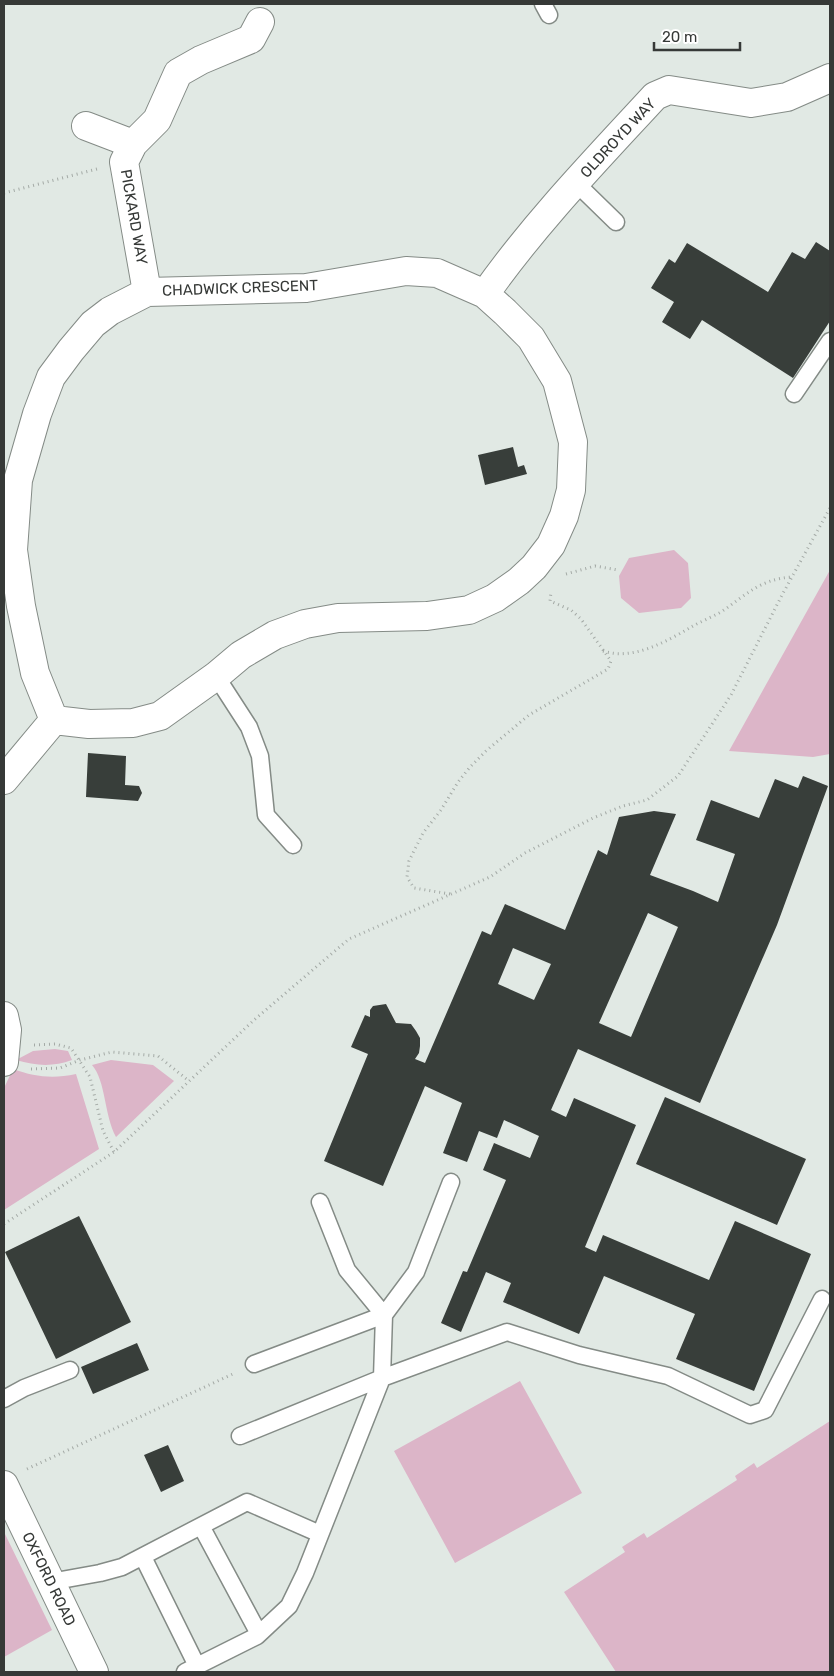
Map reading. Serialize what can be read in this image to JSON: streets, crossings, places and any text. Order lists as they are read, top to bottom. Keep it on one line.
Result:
{"streets":{"street":["OLDROYD WAY","PICKARD WAY","CHADWICK CRESCENT","OXFORD ROAD"]},"crossings":[["OLDROYD WAY","CHADWICK CRESCENT"],["PICKARD WAY","CHADWICK CRESCENT"]],"scale_bar":"20 m"}
